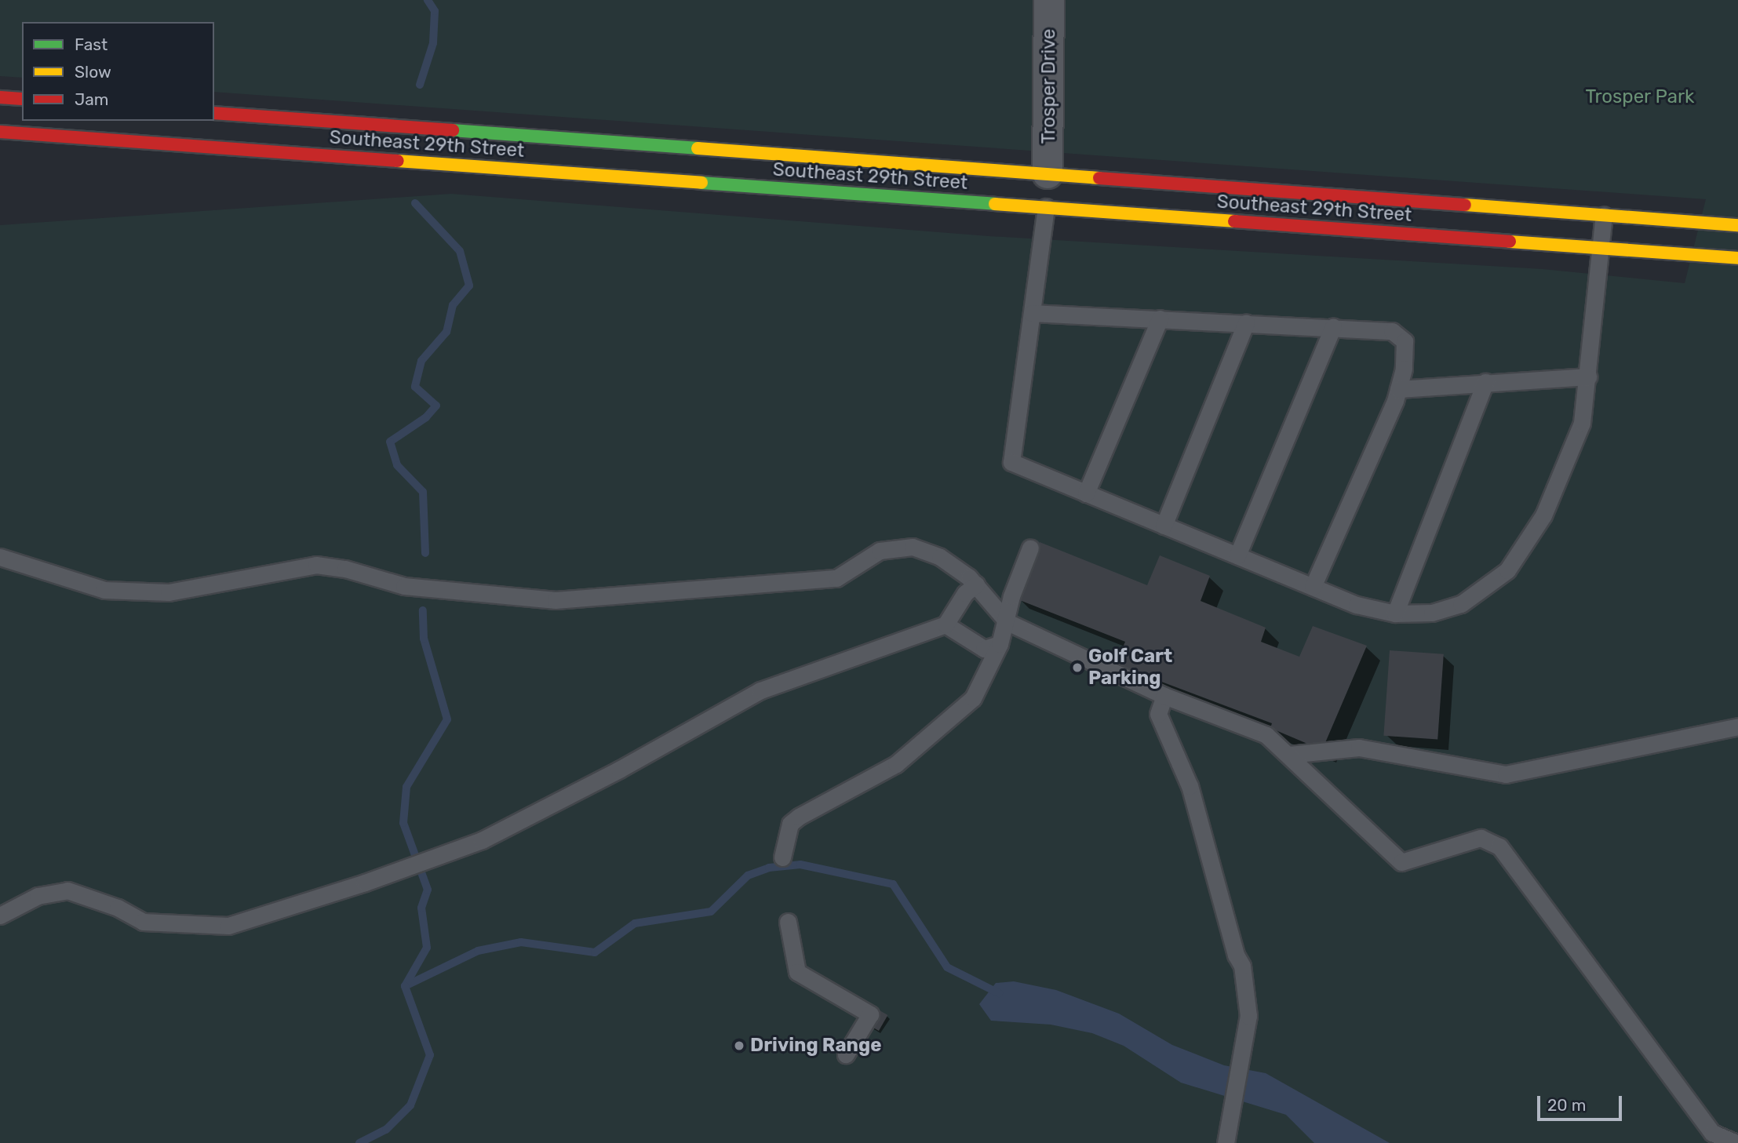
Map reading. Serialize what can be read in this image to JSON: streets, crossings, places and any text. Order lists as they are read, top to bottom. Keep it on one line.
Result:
{"streets":{"main road":["Southeast 29th Street"],"street":["Trosper Drive"]},"crossings":[["Trosper Drive","Southeast 29th Street"]],"parks":["Trosper Park"],"places":["Golf Cart Parking","Driving Range"],"legend":["Fast","Slow","Jam"],"scale_bar":"20 m"}
